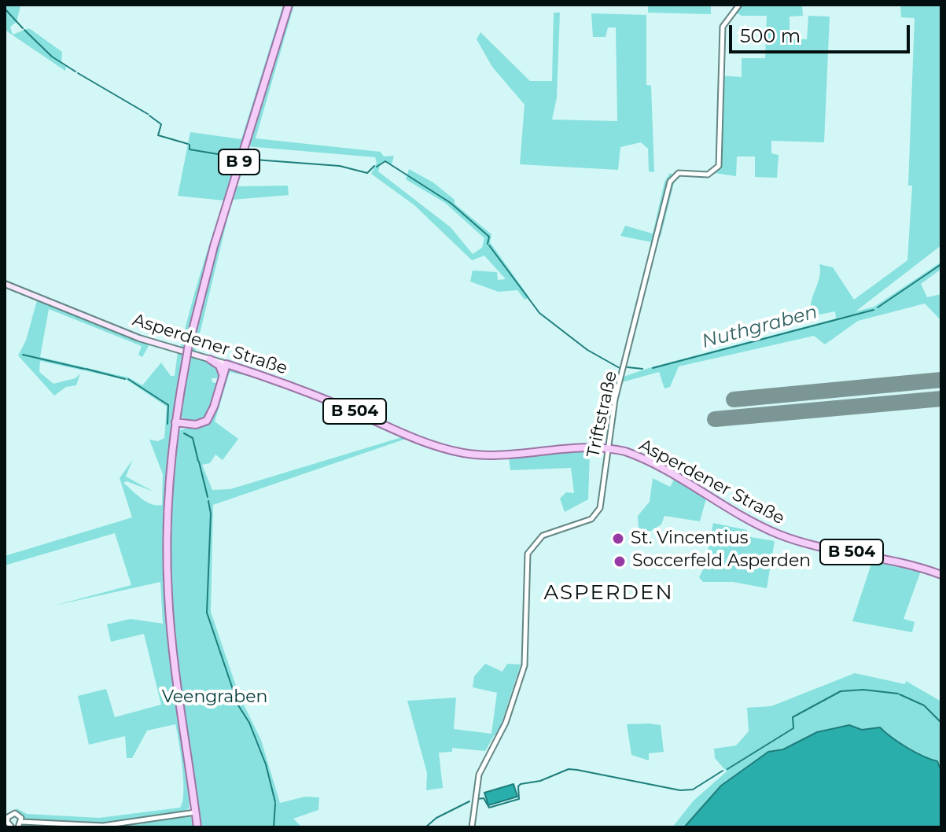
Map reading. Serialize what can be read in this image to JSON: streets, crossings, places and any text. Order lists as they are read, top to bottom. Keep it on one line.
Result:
{"streets":{"main road":["B 9","Asperdener Straße","B 504"],"street":["Triftstraße"]},"crossings":[["Asperdener Straße","Triftstraße"]],"districts":["ASPERDEN"],"water":["Nuthgraben"],"parks":["Veengraben"],"places":["St. Vincentius","Soccerfeld Asperden"],"scale_bar":"500 m"}
